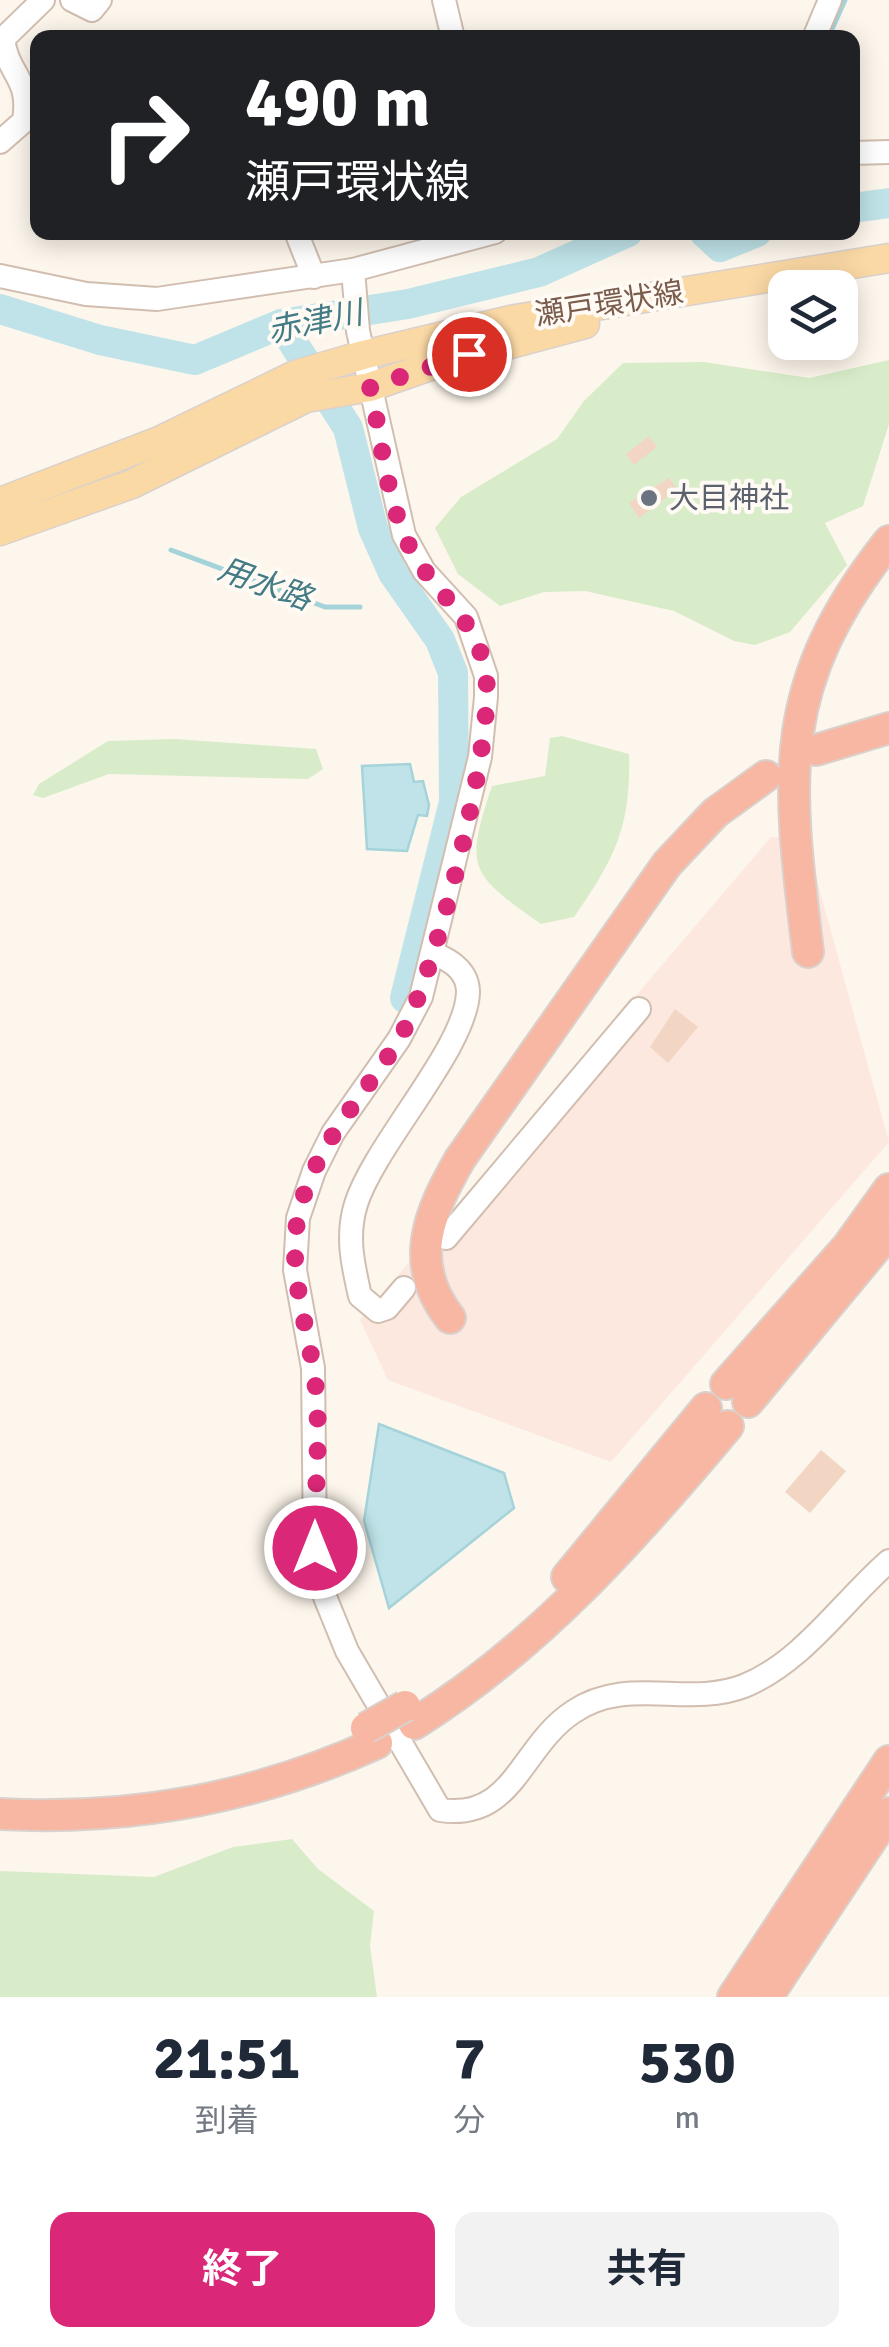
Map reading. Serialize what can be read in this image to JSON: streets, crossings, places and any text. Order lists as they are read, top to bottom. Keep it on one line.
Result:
{"streets":{"main road":["瀬戸環状線"]},"water":["赤津川","用水路"],"places":["大目神社"],"page":{"turn":["490 m","瀬戸環状線"],"eta":["21:51","到着","7","分","530","m"],"buttons":["終了","共有"]}}
